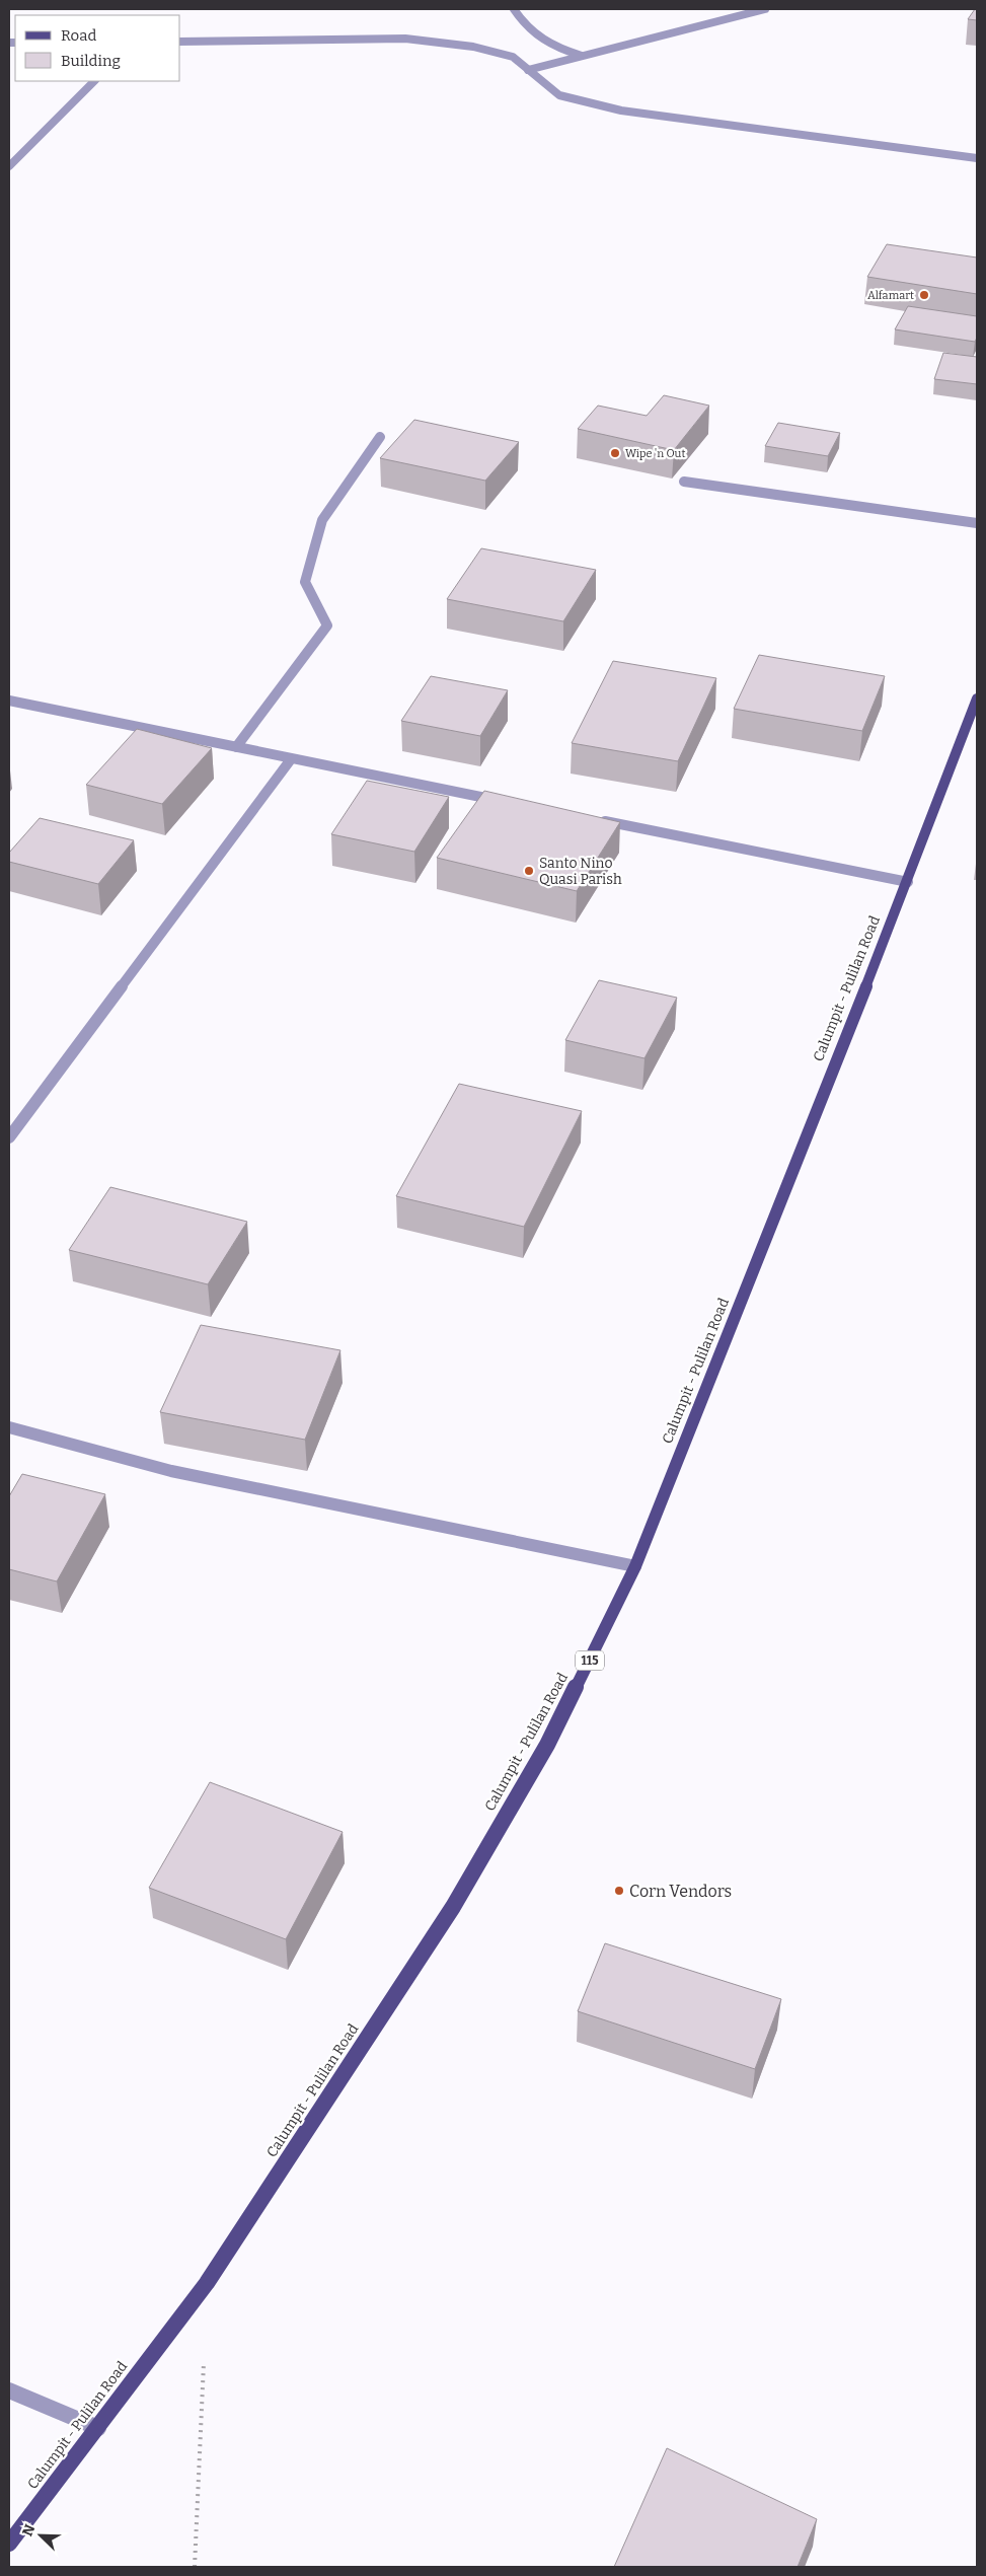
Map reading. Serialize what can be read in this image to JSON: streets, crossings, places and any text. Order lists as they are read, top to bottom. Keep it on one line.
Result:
{"streets":{"main road":["Calumpit - Pulilan Road","115"]},"places":["Alfamart","Wipe 'n Out","Santo Nino Quasi Parish","Corn Vendors"],"legend":["Road","Building"],"north":"top left"}
